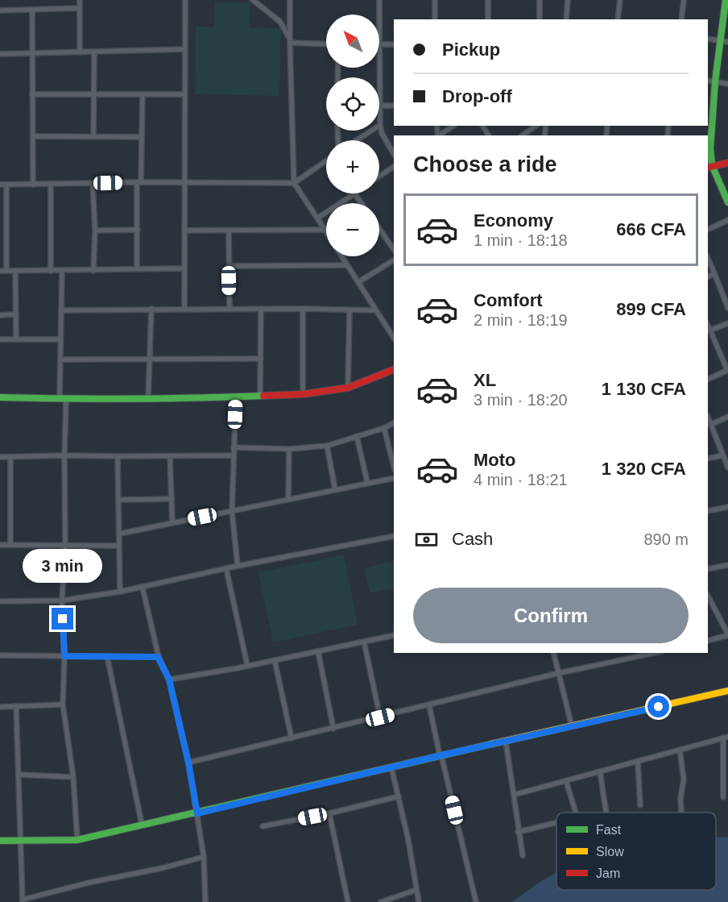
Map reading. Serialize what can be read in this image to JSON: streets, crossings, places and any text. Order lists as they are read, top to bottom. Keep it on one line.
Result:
{"legend":["Fast","Slow","Jam"],"north":"top left","page":{"map_buttons":["+","−"],"banner":["Pickup","Drop-off"],"heading":"Choose a ride","list":[{"name":"Economy","note":"1 min · 18:18","value":"666 CFA"},{"name":"Comfort","note":"2 min · 18:19","value":"899 CFA"},{"name":"XL","note":"3 min · 18:20","value":"1 130 CFA"},{"name":"Moto","note":"4 min · 18:21","value":"1 320 CFA"}],"pay":["Cash","890 m"],"bubble":"3 min","buttons":"Confirm"}}
